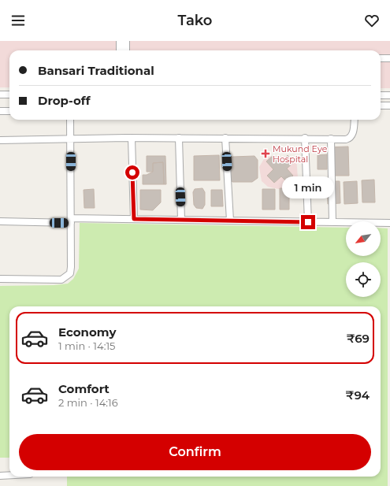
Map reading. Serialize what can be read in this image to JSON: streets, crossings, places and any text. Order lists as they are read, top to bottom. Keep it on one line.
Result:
{"places":{"health":["Mukund Eye Hospital"]},"north":"bottom left","page":{"header":"Tako","banner":["Bansari Traditional","Drop-off"],"bubble":"1 min","list":[{"name":"Economy","note":"1 min · 14:15","value":"₹69"},{"name":"Comfort","note":"2 min · 14:16","value":"₹94"}],"buttons":"Confirm"}}
